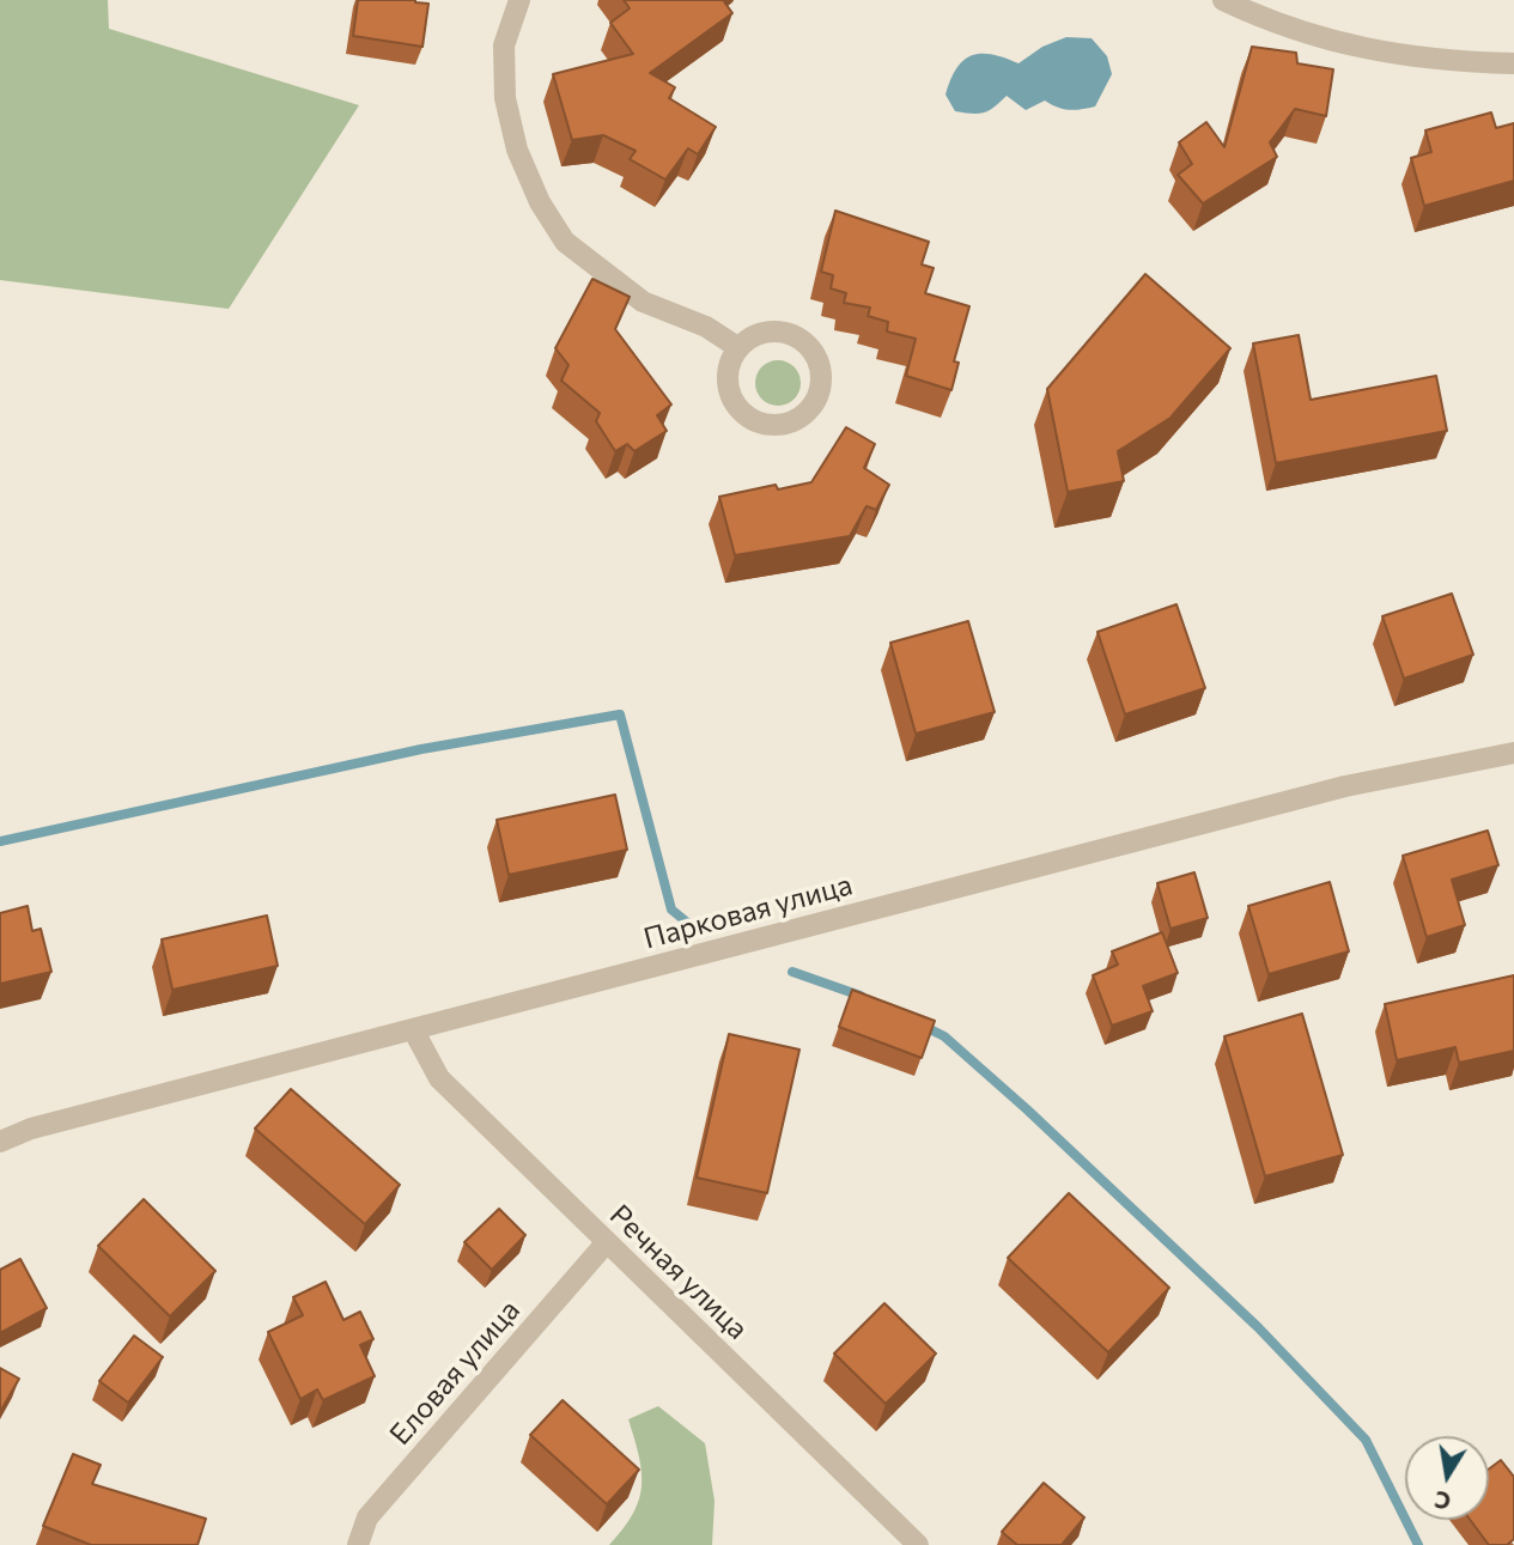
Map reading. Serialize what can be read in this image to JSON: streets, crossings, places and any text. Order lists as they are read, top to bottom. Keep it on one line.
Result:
{"streets":{"street":["Парковая улица","Речная улица","Еловая улица"]},"crossings":[["Парковая улица","Речная улица"],["Речная улица","Еловая улица"]],"north":"bottom"}
